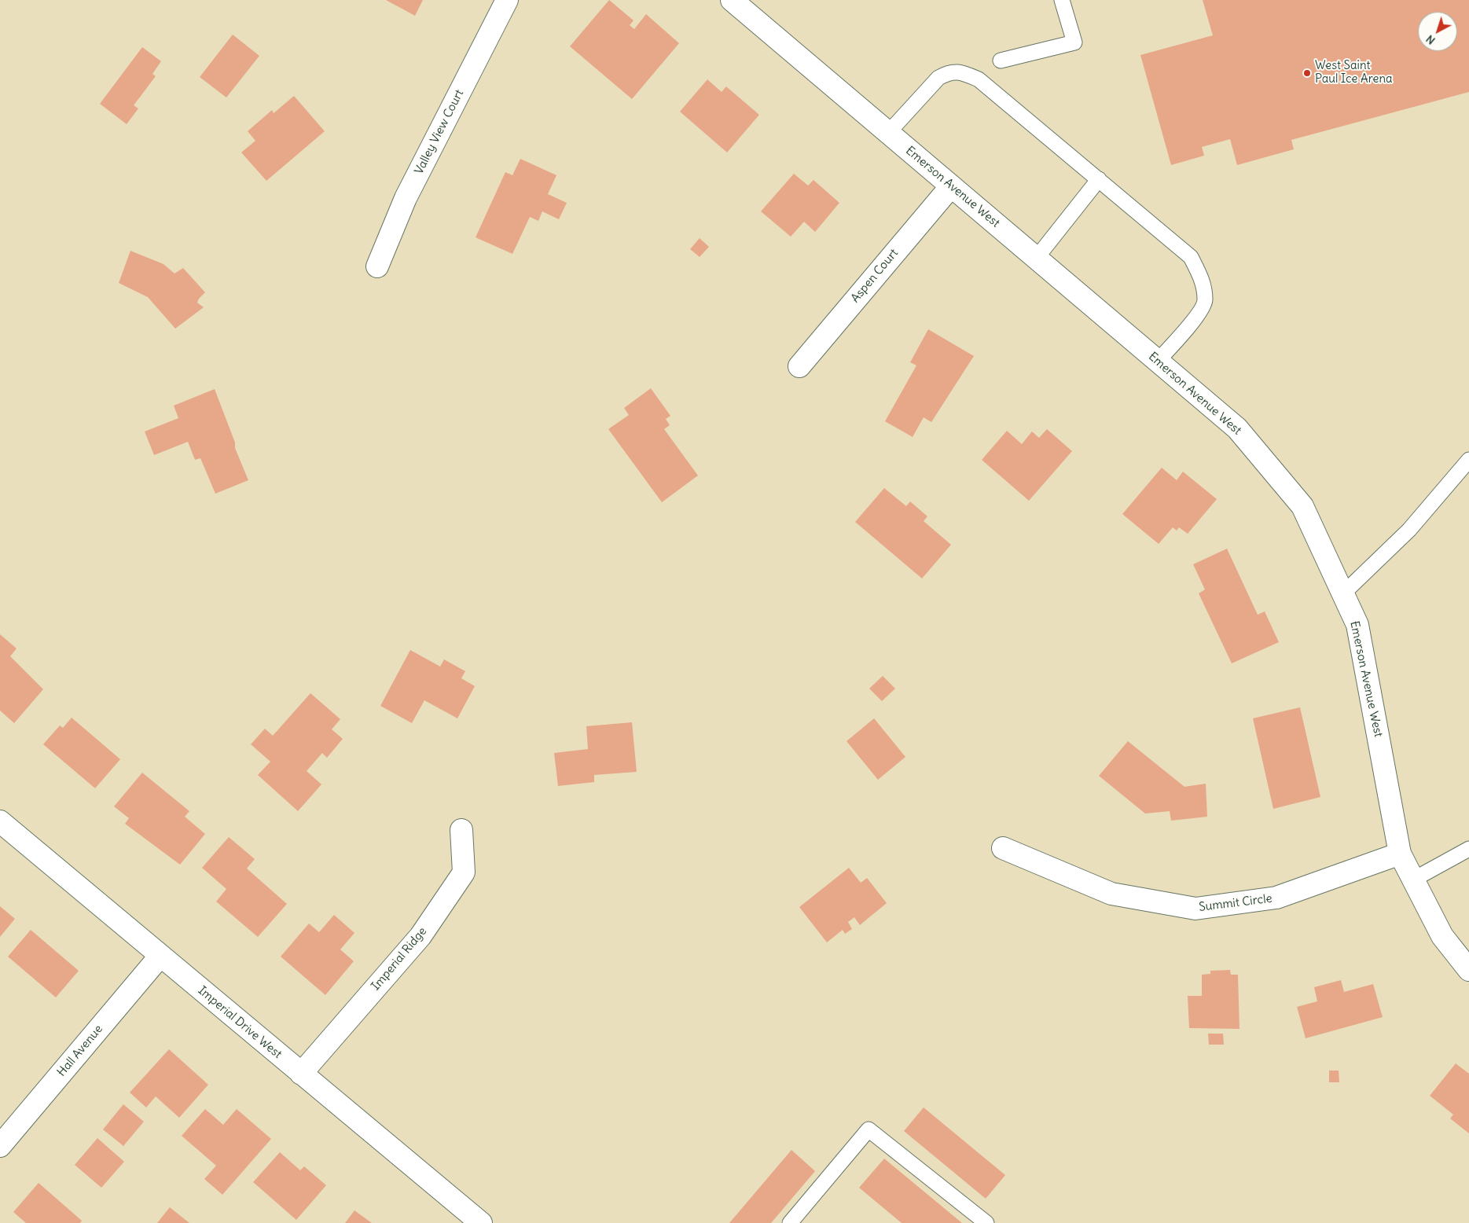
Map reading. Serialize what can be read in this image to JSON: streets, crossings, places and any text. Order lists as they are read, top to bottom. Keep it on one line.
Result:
{"streets":{"street":["Valley View Court","Emerson Avenue West","Aspen Court","Summit Circle","Imperial Ridge","Imperial Drive West","Hall Avenue"]},"crossings":[["Emerson Avenue West","Aspen Court"],["Emerson Avenue West","Summit Circle"],["Imperial Ridge","Imperial Drive West"],["Imperial Drive West","Hall Avenue"]],"places":["West Saint Paul Ice Arena"],"north":"bottom left"}
